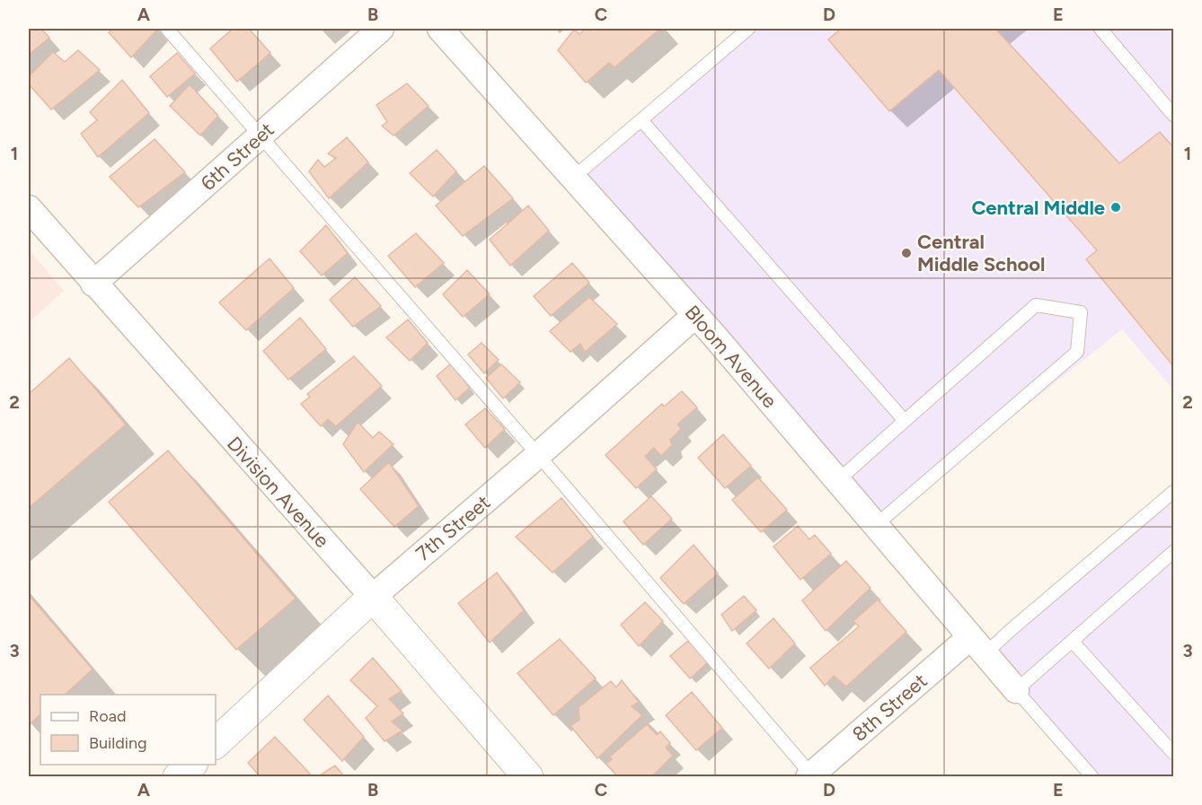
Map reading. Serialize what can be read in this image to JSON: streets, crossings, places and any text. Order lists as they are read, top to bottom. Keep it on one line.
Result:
{"streets":{"street":["6th Street","Bloom Avenue","Division Avenue","7th Street","8th Street"]},"crossings":[["6th Street","Division Avenue"],["Bloom Avenue","7th Street"],["Bloom Avenue","8th Street"],["Division Avenue","7th Street"]],"places":["Central Middle","Central Middle School"],"legend":["Road","Building"],"grid":{"columns":["A","B","C","D","E"],"rows":["1","2","3"]}}
